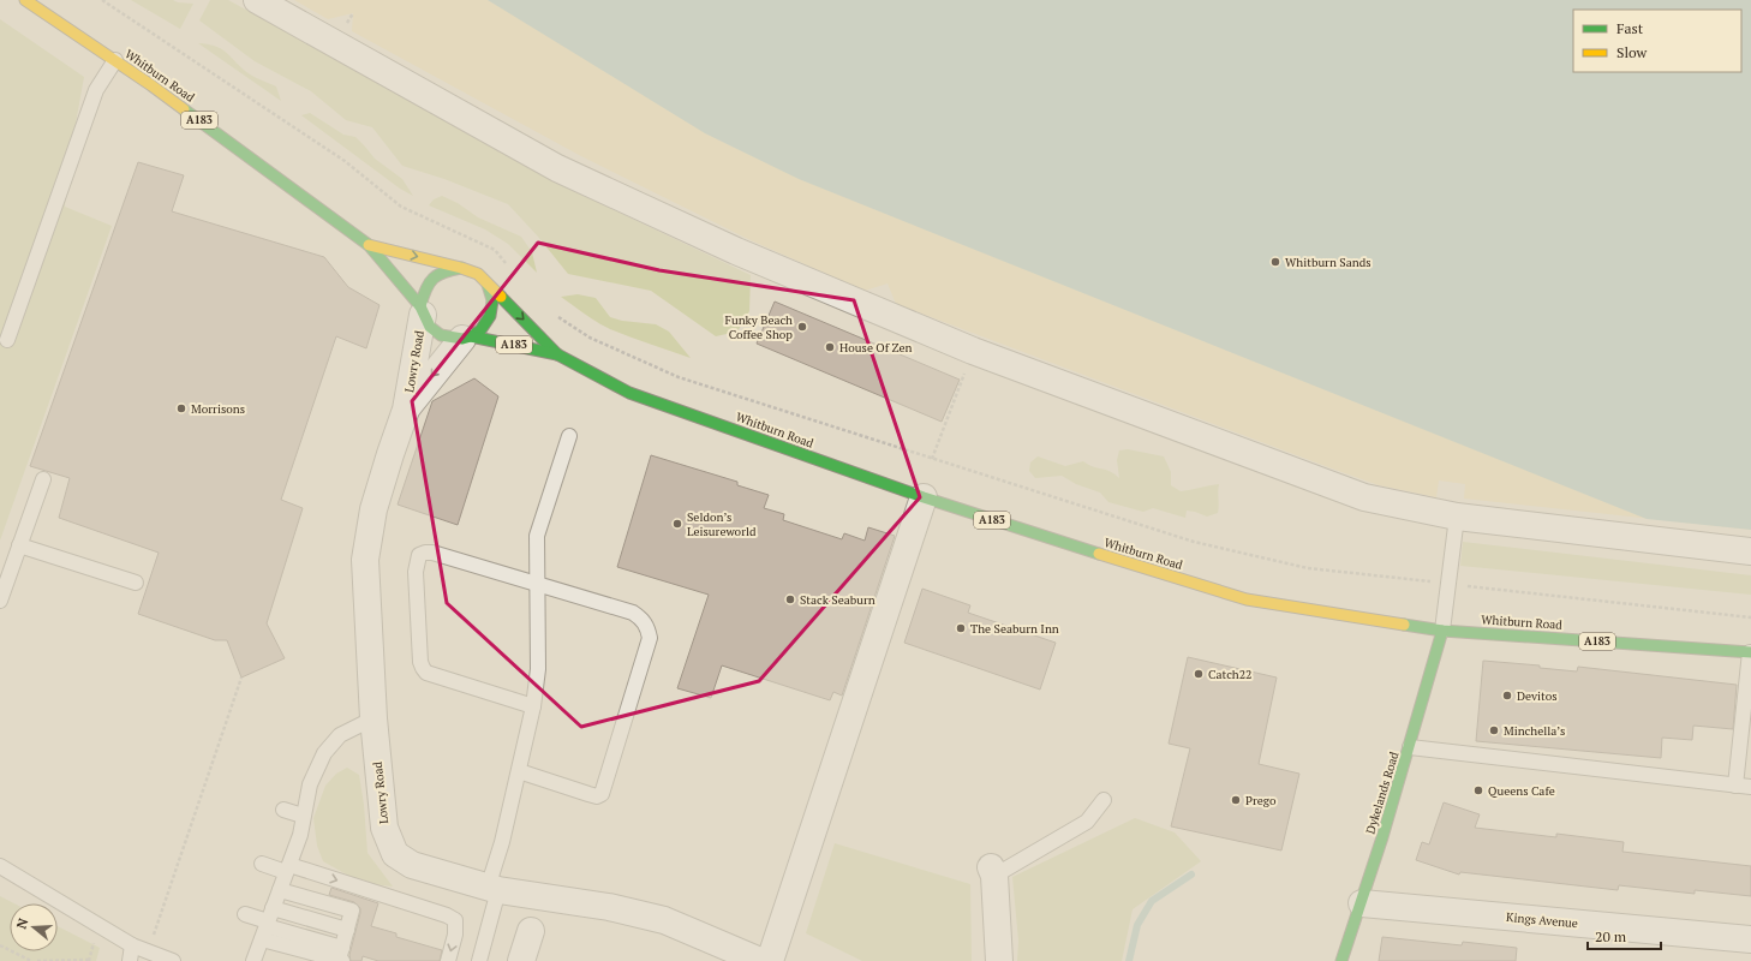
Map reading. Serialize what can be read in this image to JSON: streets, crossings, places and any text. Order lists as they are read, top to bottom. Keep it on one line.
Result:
{"streets":{"main road":["Whitburn Road","A183","Dykelands Road"],"street":["Lowry Road","Kings Avenue"]},"crossings":[["Whitburn Road","A183"],["Whitburn Road","Dykelands Road"],["A183","Lowry Road"],["Dykelands Road","Kings Avenue"]],"places":["Whitburn Sands","Funky Beach Coffee Shop","House Of Zen","Morrisons","Seldon’s Leisureworld","Stack Seaburn","The Seaburn Inn","Catch22","Devitos","Minchella’s","Queens Cafe","Prego"],"legend":["Fast","Slow"],"scale_bar":"20 m","north":"left"}
